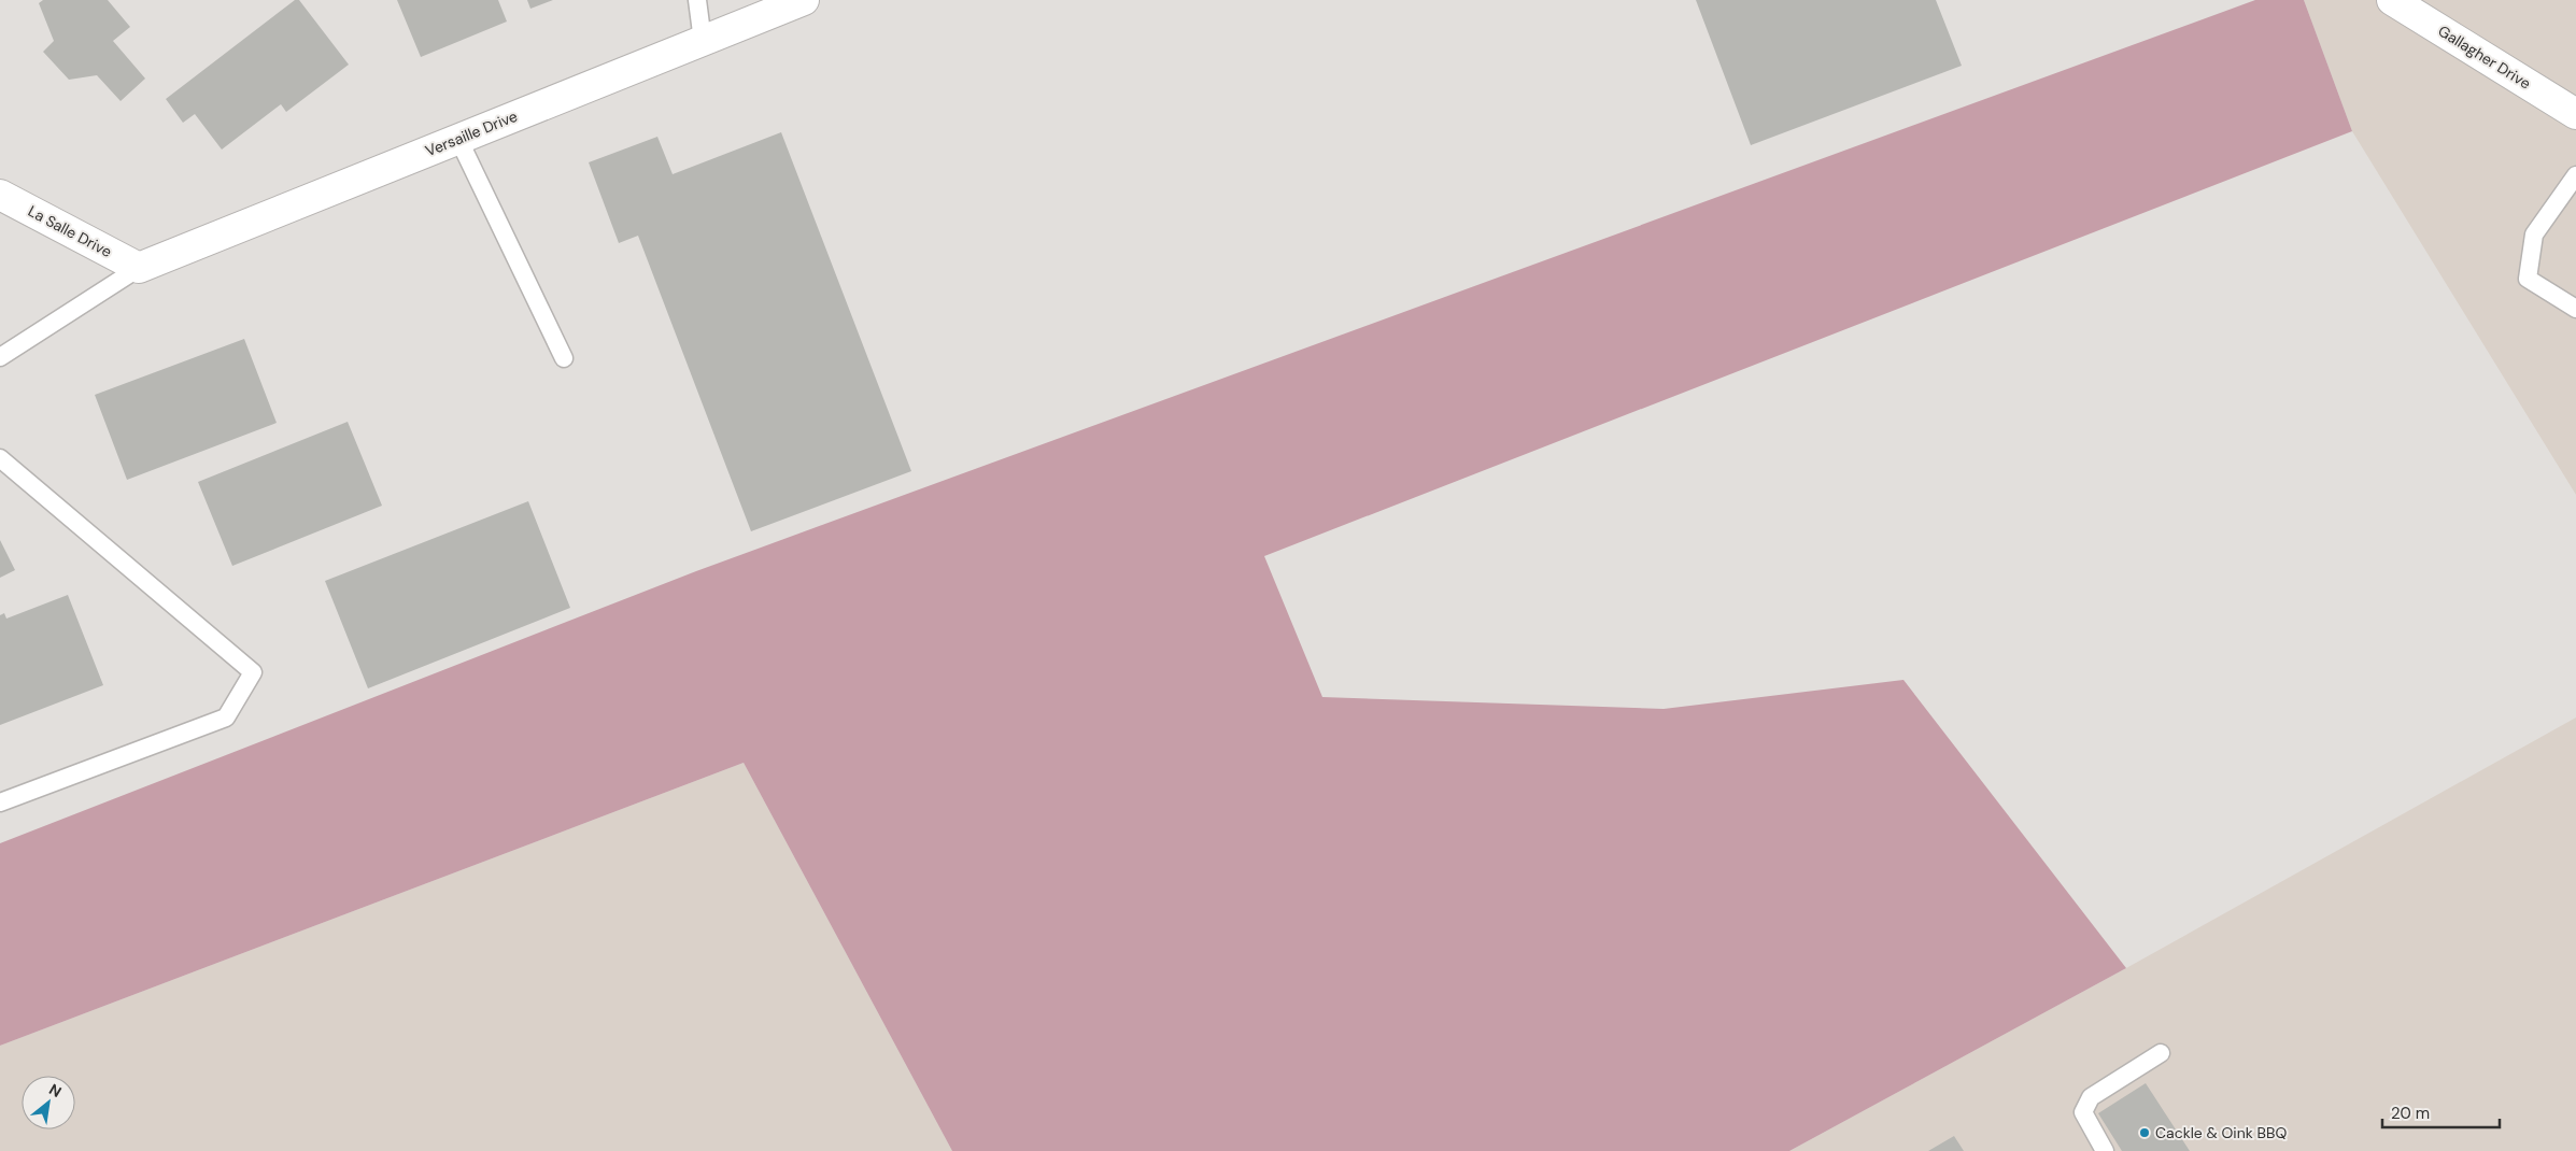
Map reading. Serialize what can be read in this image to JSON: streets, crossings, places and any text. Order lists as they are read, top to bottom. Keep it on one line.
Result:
{"streets":{"street":["Gallagher Drive","Versaille Drive","La Salle Drive"]},"crossings":[["Versaille Drive","La Salle Drive"]],"places":["Cackle & Oink BBQ"],"scale_bar":"20 m","north":"top right"}
